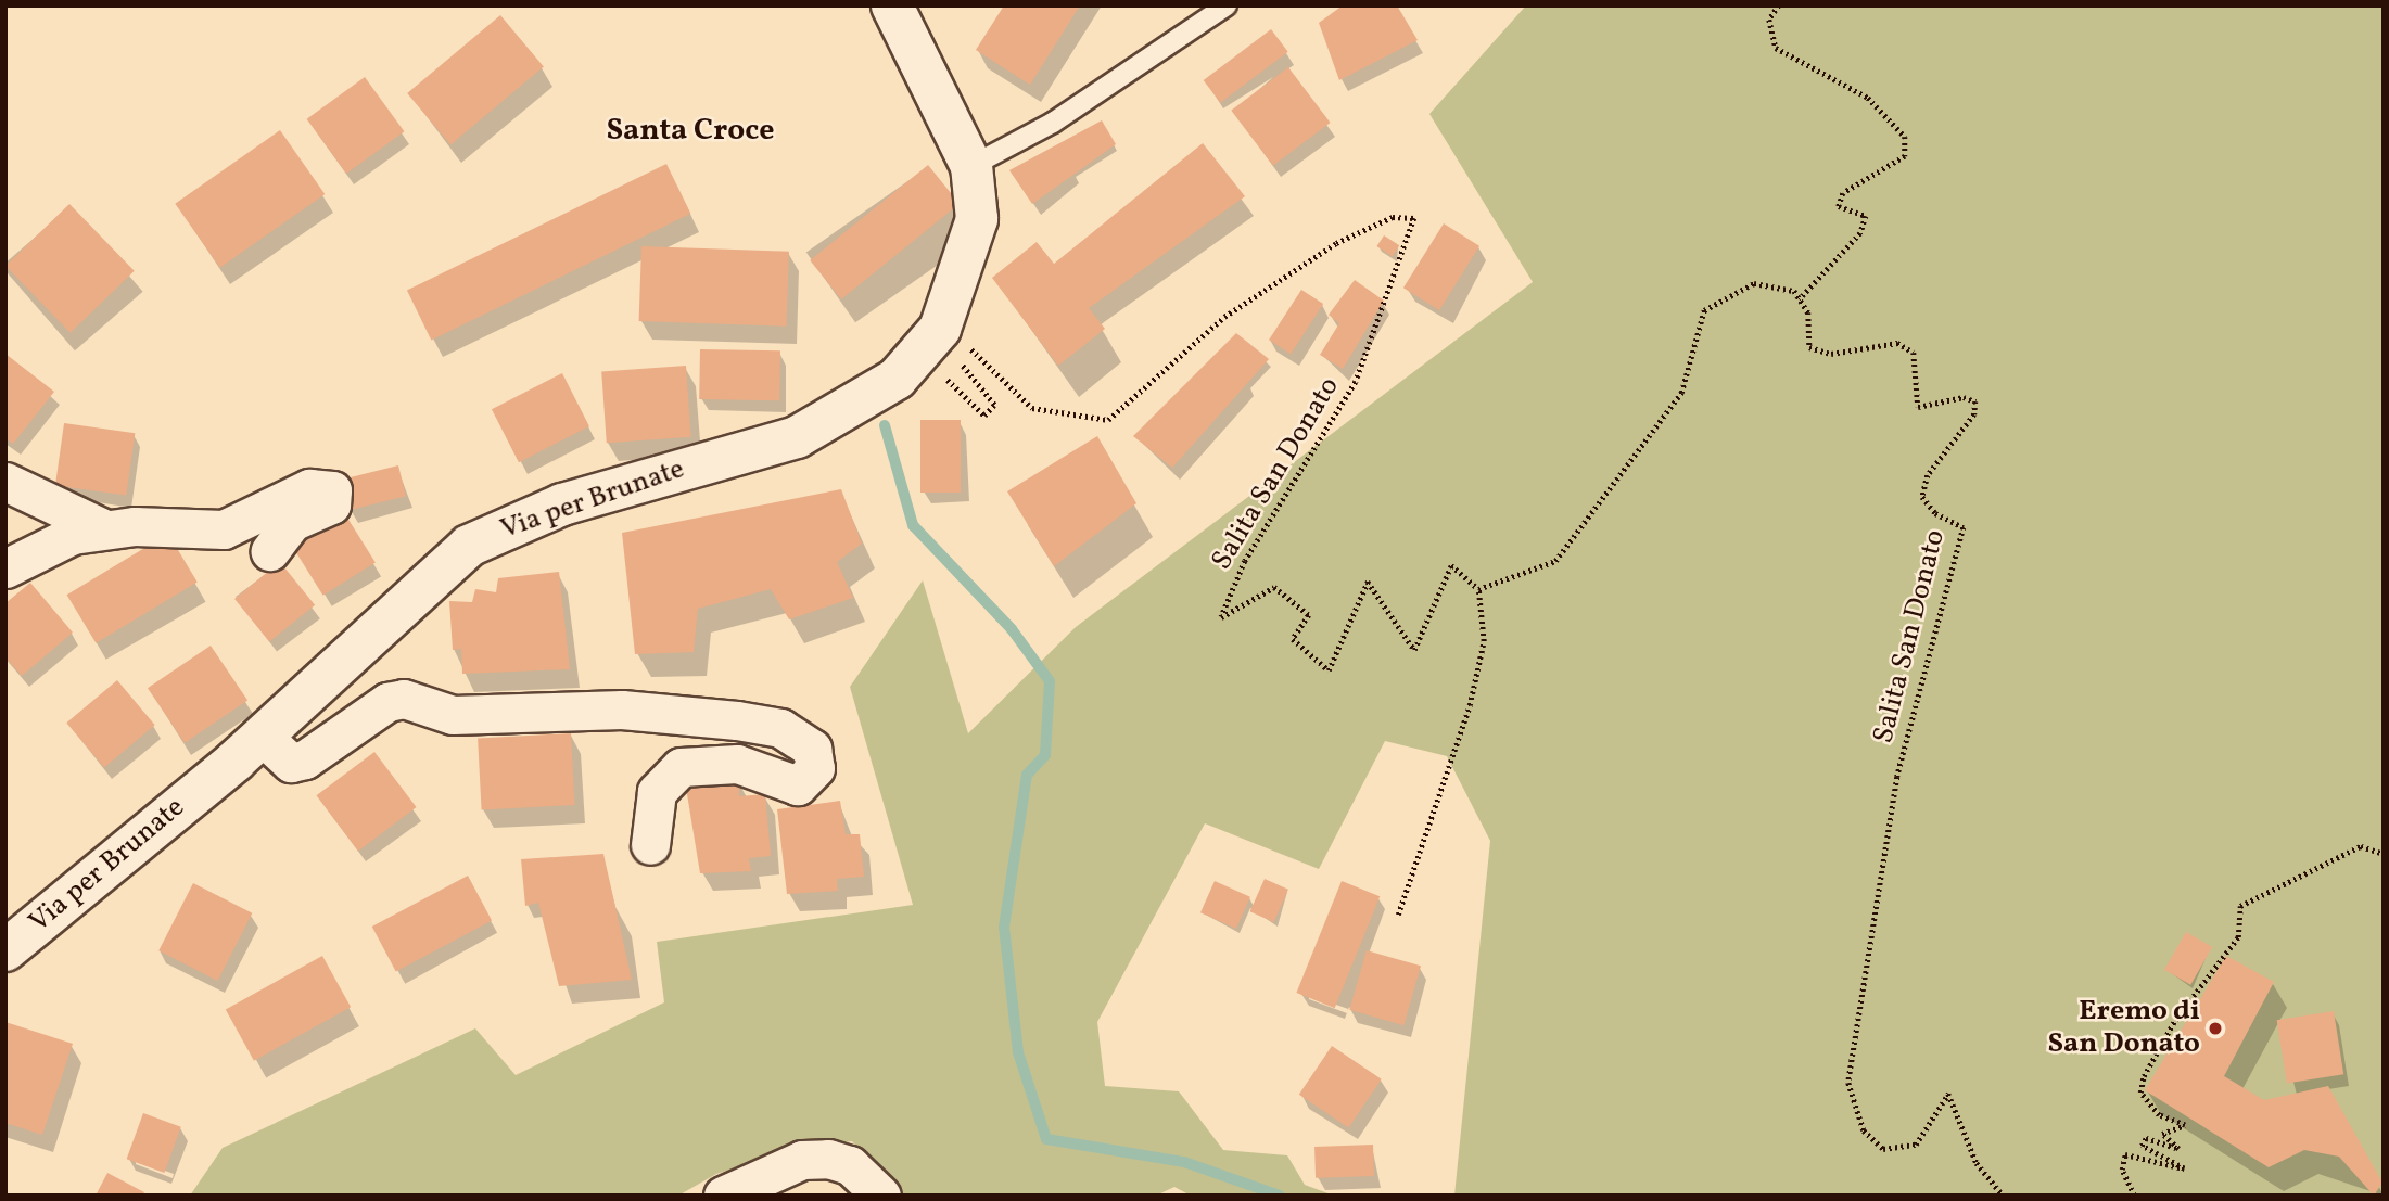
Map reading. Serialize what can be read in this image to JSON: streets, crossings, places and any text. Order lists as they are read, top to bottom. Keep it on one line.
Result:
{"streets":{"street":["Via per Brunate"],"path":["Salita San Donato"]},"crossings":[["Salita San Donato","Via per Brunate"]],"districts":["Santa Croce"],"places":["Eremo di San Donato"]}
